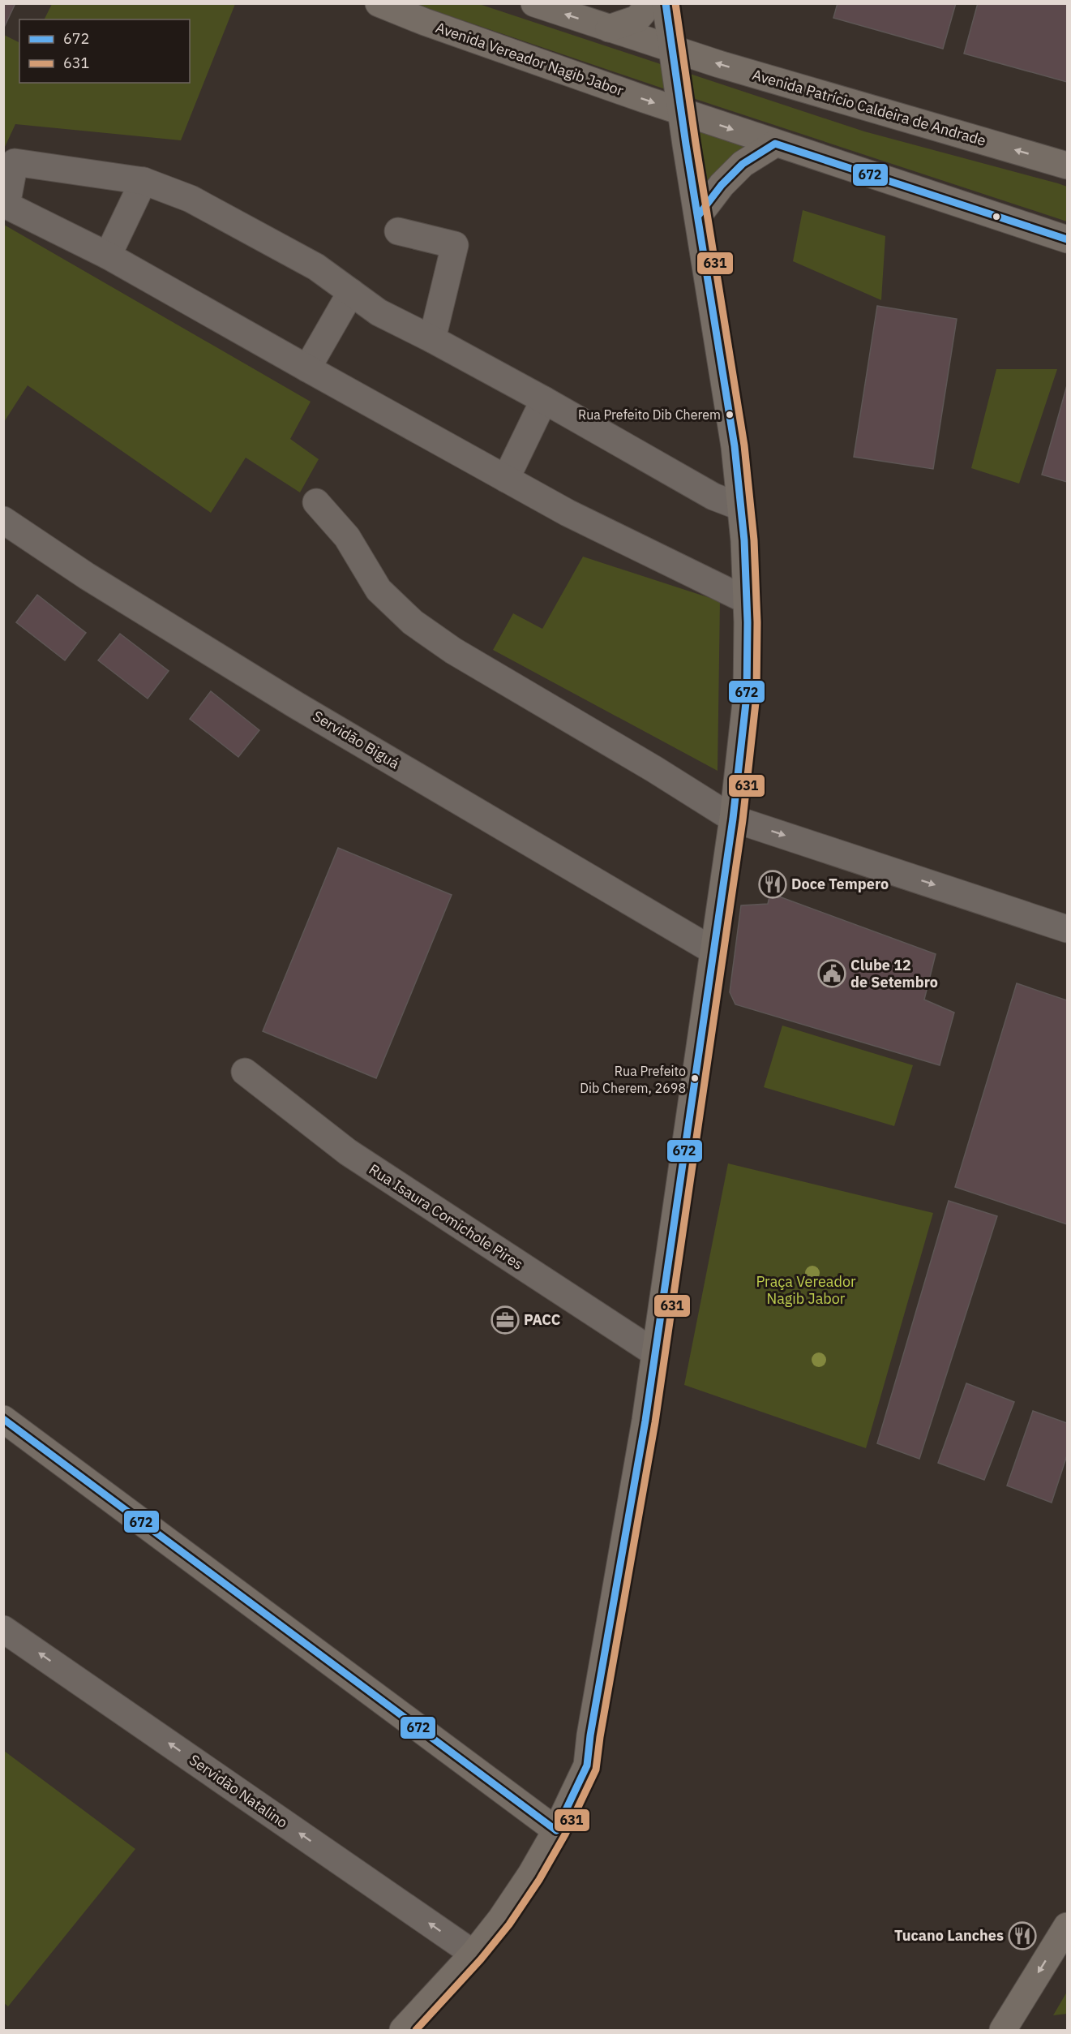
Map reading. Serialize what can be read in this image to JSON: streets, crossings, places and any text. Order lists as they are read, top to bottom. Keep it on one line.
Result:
{"streets":{"main road":["Avenida Vereador Nagib Jabor","Avenida Patrício Caldeira de Andrade"],"street":["Servidão Biguá","Rua Isaura Comichole Pires","Servidão Natalino"]},"one_way":["Servidão Natalino"],"parks":["Praça Vereador Nagib Jabor"],"places":{"other":["Rua Prefeito Dib Cherem","Rua Prefeito Dib Cherem, 2698"],"restaurant":["Doce Tempero","Tucano Lanches"],"public building":["Clube 12 de Setembro"],"office":["PACC"]},"lines":["transit line 672","transit line 631"],"legend":["672","631"]}
